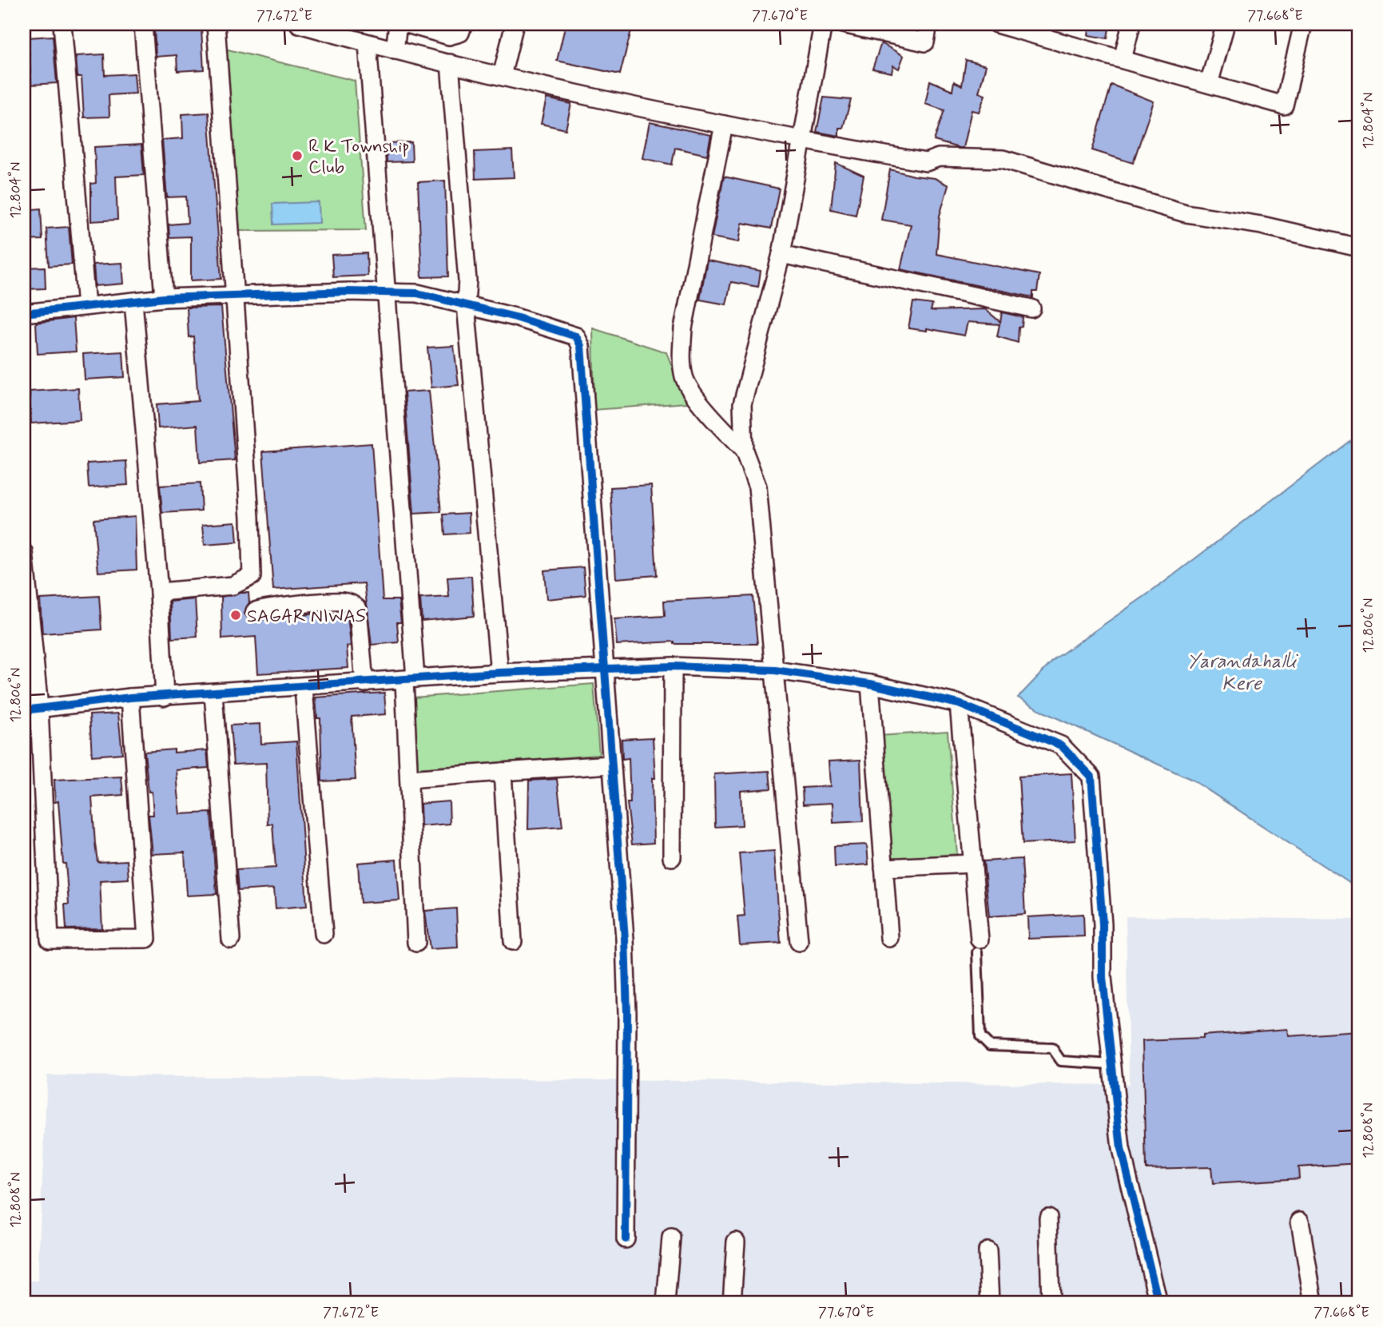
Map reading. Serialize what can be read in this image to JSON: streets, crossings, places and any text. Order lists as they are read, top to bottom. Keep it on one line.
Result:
{"water":["Yarandahalli Kere"],"places":["R K Township Club","SAGAR NIWAS"],"coordinates":["77.672°E","77.670°E","77.668°E","12.804°N","12.806°N","12.808°N"]}
